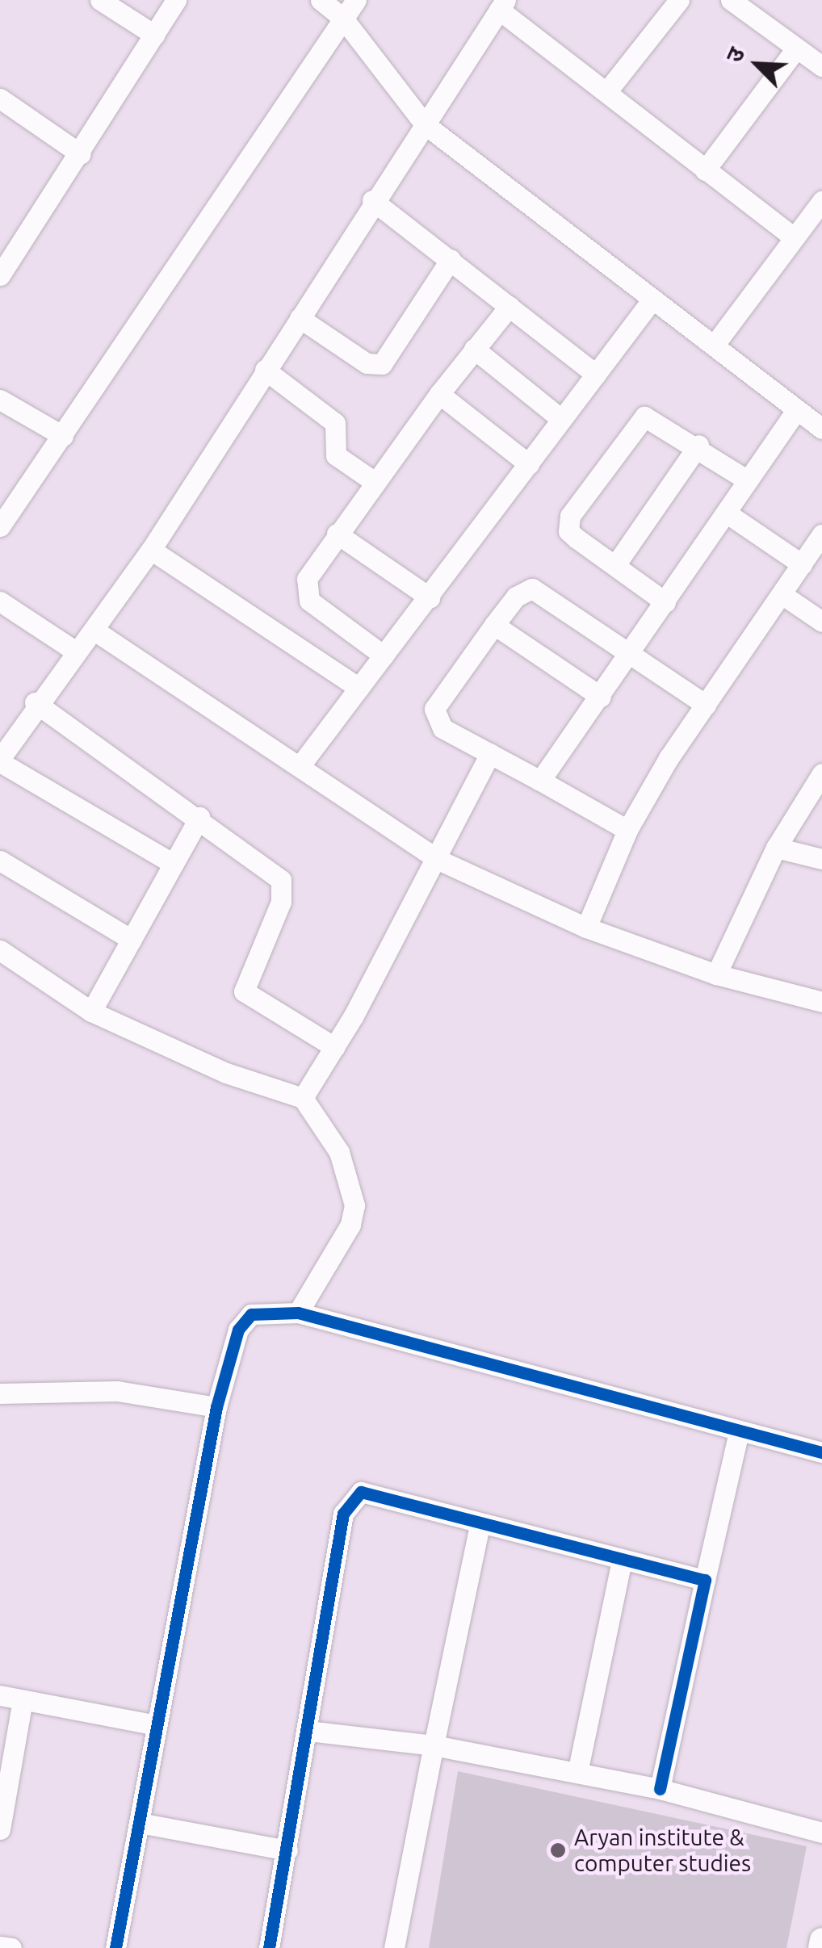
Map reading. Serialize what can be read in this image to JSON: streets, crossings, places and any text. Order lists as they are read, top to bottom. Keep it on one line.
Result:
{"places":["Aryan institute & computer studies"],"north":"top left"}
